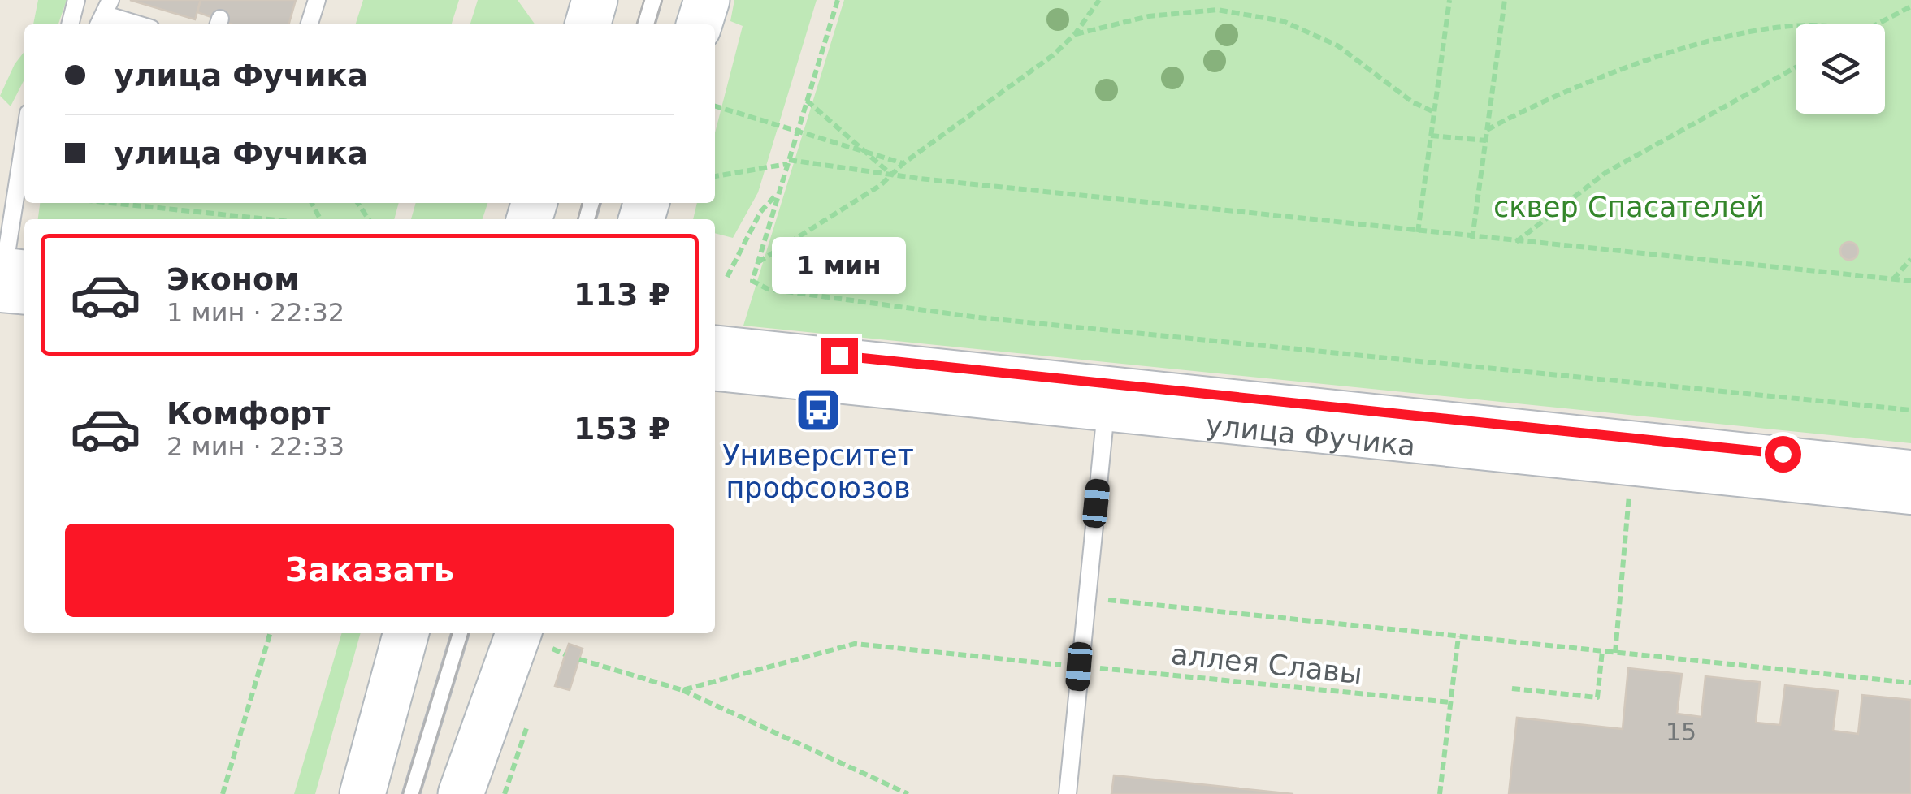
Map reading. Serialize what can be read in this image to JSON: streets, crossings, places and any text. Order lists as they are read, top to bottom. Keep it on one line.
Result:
{"streets":{"street":["улица Фучика"],"path":["аллея Славы"]},"parks":["cквер Спасателей"],"places":{"bus stop":["Университет профсоюзов"]},"house_numbers":["15"],"page":{"banner":["улица Фучика","улица Фучика"],"list":[{"name":"Эконом","note":"1 мин · 22:32","value":"113 ₽"},{"name":"Комфорт","note":"2 мин · 22:33","value":"153 ₽"}],"bubble":"1 мин","buttons":"Заказать"}}
